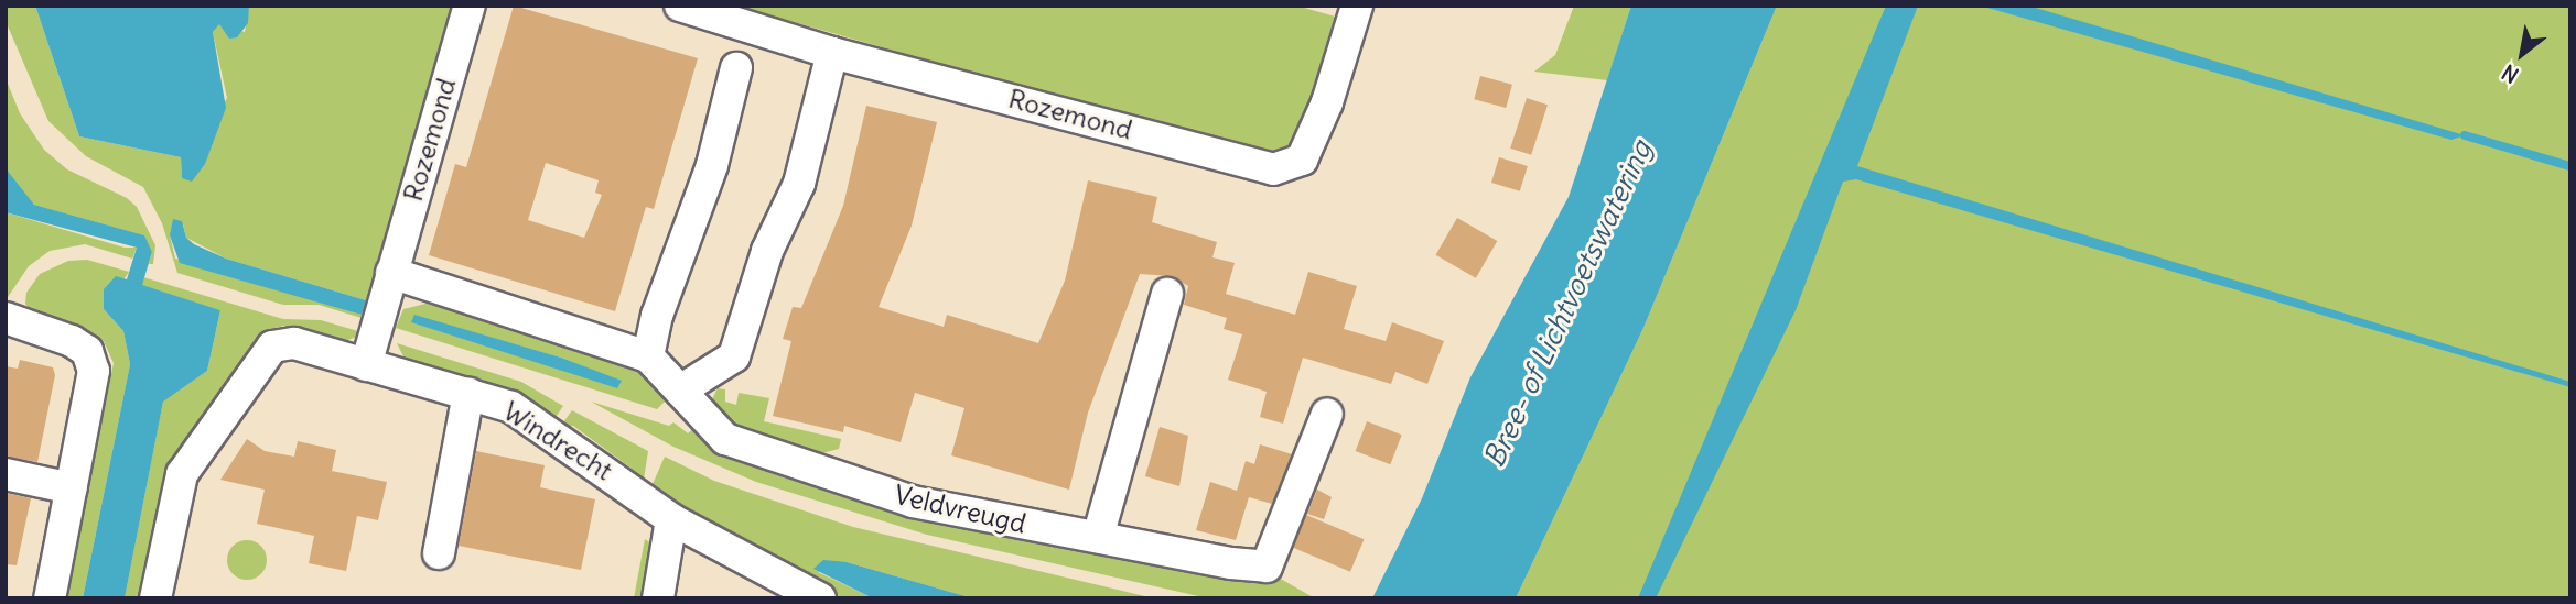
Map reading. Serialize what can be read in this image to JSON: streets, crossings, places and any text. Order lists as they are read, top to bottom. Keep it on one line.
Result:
{"streets":{"street":["Rozemond","Windrecht","Veldvreugd"]},"crossings":[["Rozemond","Veldvreugd"]],"water":["Bree- of Lichtvoetswatering"],"north":"bottom left"}
